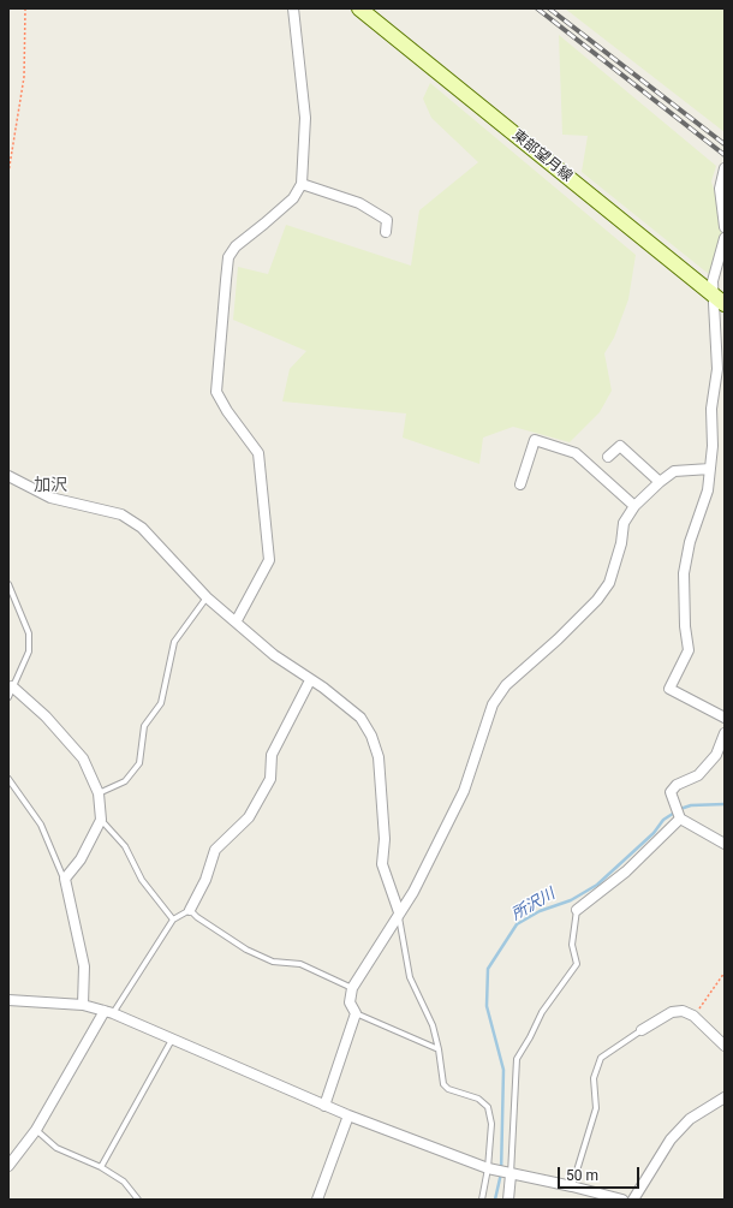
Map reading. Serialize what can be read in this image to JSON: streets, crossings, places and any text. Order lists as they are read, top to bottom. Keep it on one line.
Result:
{"streets":{"main road":["東部望月線"]},"districts":["加沢"],"water":["所沢川"],"scale_bar":"50 m"}
